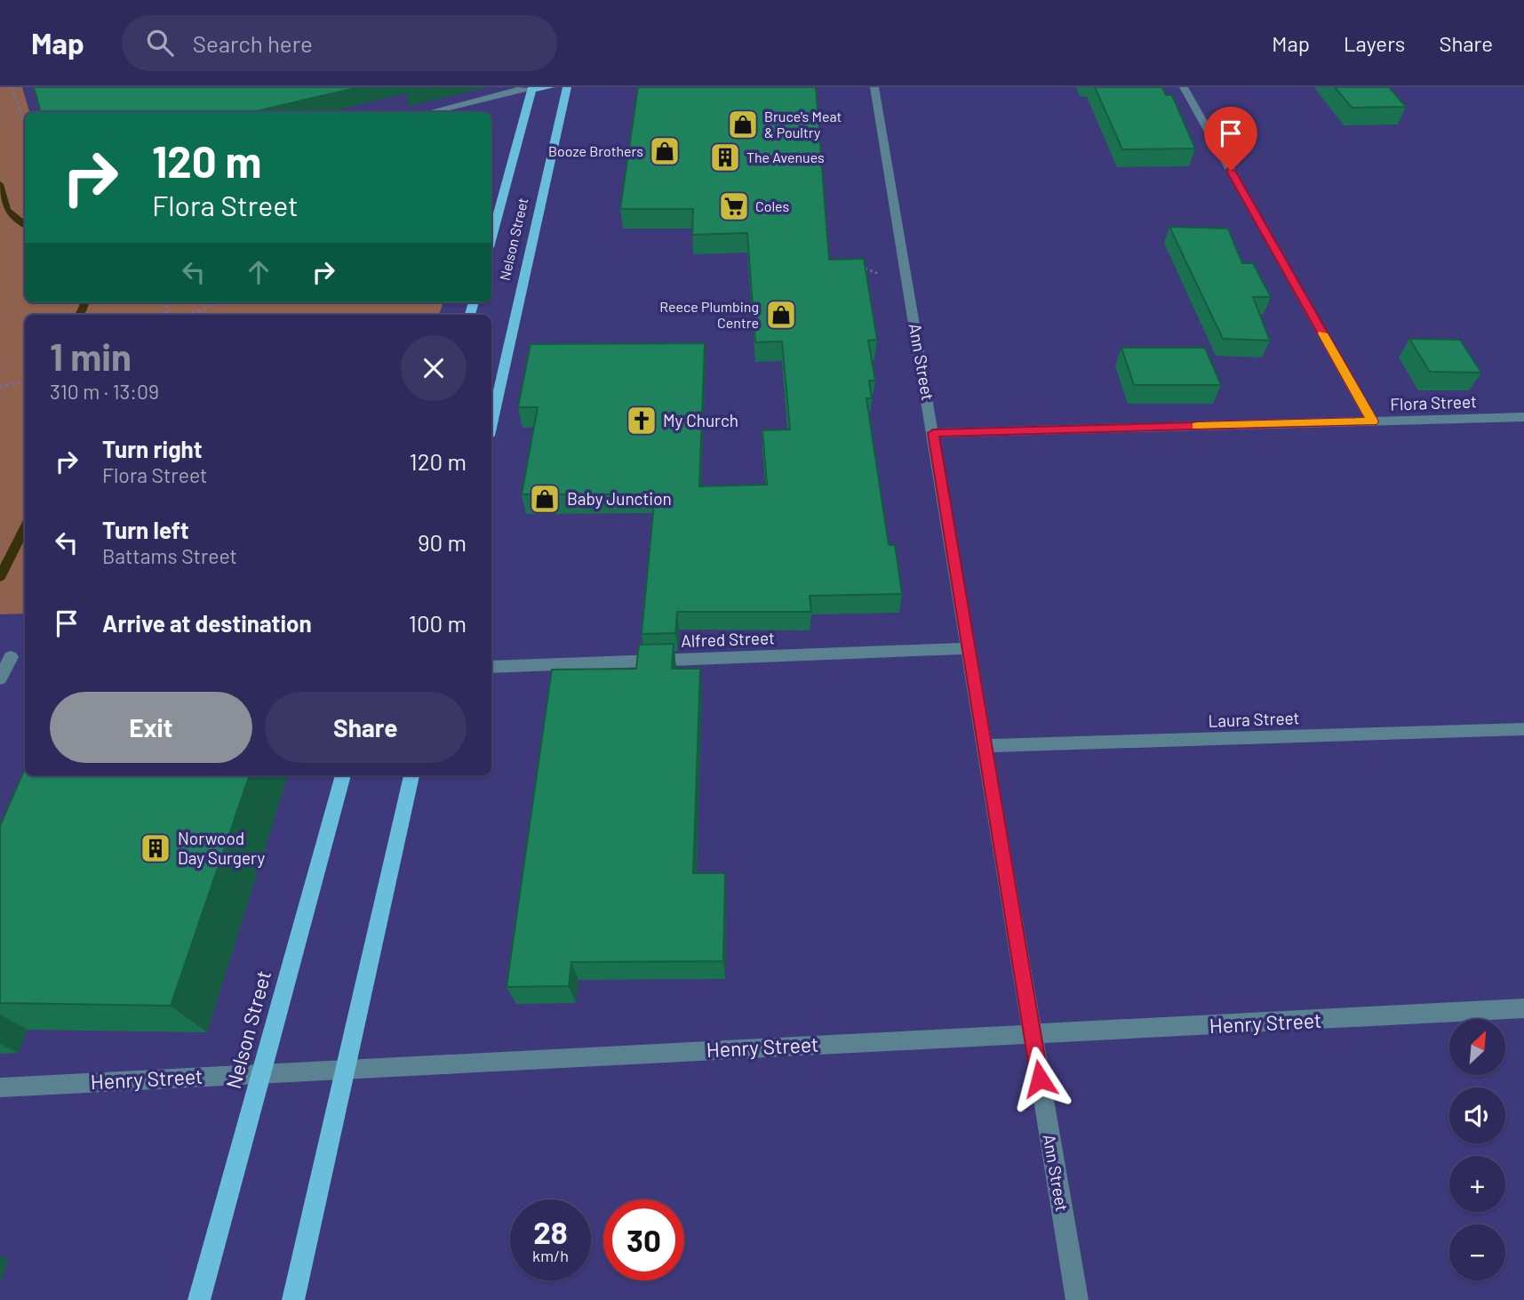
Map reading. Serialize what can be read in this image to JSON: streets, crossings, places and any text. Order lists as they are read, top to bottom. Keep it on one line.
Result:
{"streets":{"main road":["Nelson Street"],"street":["Ann Street","Flora Street","Alfred Street","Laura Street","Henry Street"]},"crossings":[["Nelson Street","Henry Street"],["Ann Street","Flora Street"],["Ann Street","Alfred Street"],["Ann Street","Laura Street"],["Ann Street","Henry Street"]],"places":{"shop":["Bruce's Meat & Poultry","Booze Brothers","Reece Plumbing Centre","Baby Junction"],"building":["The Avenues","Norwood Day Surgery"],"supermarket":["Coles"],"church":["My Church"]},"north":"top right","page":{"header":"Map","search":"Search here","nav":["Map","Layers","Share"],"turn":["120 m","Flora Street"],"heading":["1 min","310 m · 13:09"],"list":[{"name":"Turn right","note":"Flora Street","value":"120 m"},{"name":"Turn left","note":"Battams Street","value":"90 m"},{"name":"Arrive at destination","value":"100 m"}],"buttons":["Exit","Share"],"map_buttons":["+","−"],"speed":"28 km/h","limit":"30"}}
